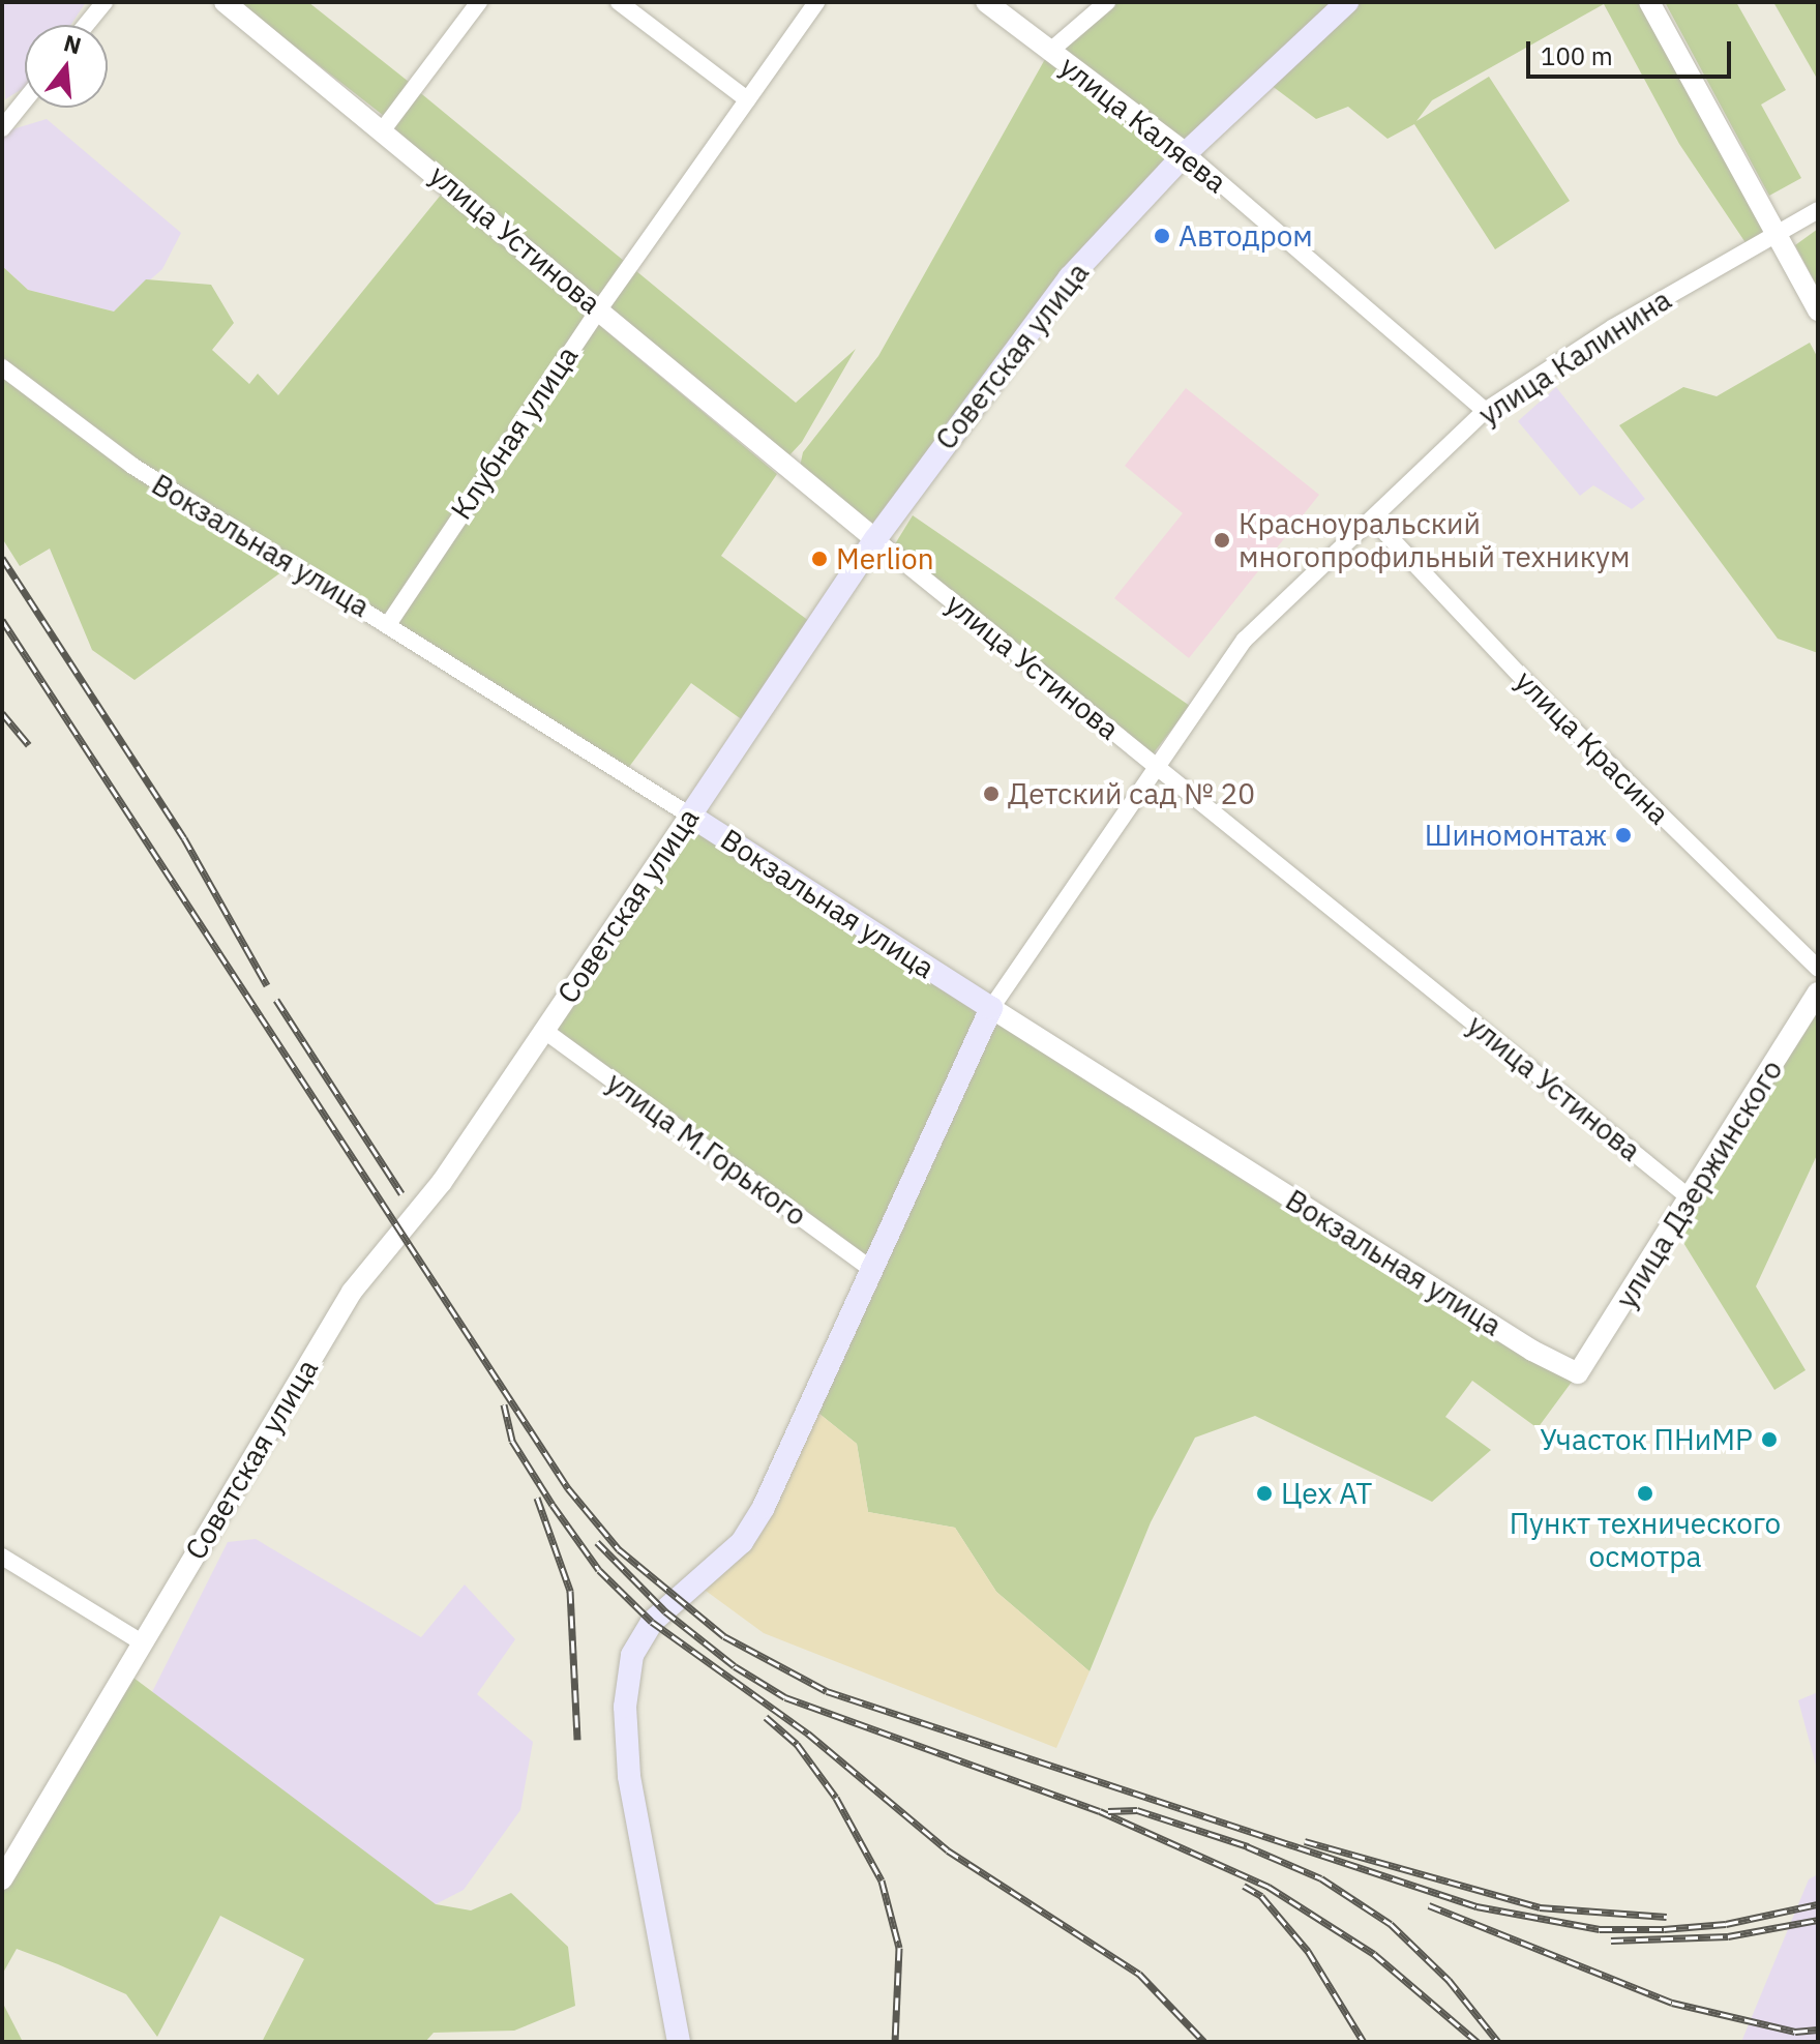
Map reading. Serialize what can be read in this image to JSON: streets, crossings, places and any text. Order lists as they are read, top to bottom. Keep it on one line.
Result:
{"streets":{"main road":["Советская улица","Вокзальная улица"],"street":["улица Каляева","улица Устинова","улица Калинина","Клубная улица","улица Красина","улица М.Горького","улица Дзержинского"]},"crossings":[["улица Каляева","Советская улица"],["улица Каляева","улица Калинина"],["улица Устинова","Советская улица"],["улица Устинова","улица Калинина"],["улица Устинова","Клубная улица"],["улица Устинова","улица Дзержинского"],["Советская улица","Вокзальная улица"],["Советская улица","улица М.Горького"],["улица Калинина","Вокзальная улица"],["улица Калинина","улица Красина"],["Клубная улица","Вокзальная улица"],["Вокзальная улица","улица Дзержинского"]],"places":["Автодром","Красноуральский многопрофильный техникум","Merlion","Детский сад № 20","Шиномонтаж","Участок ПНиМР","Цех АТ","Пункт технического осмотра"],"scale_bar":"100 m","north":"top"}
